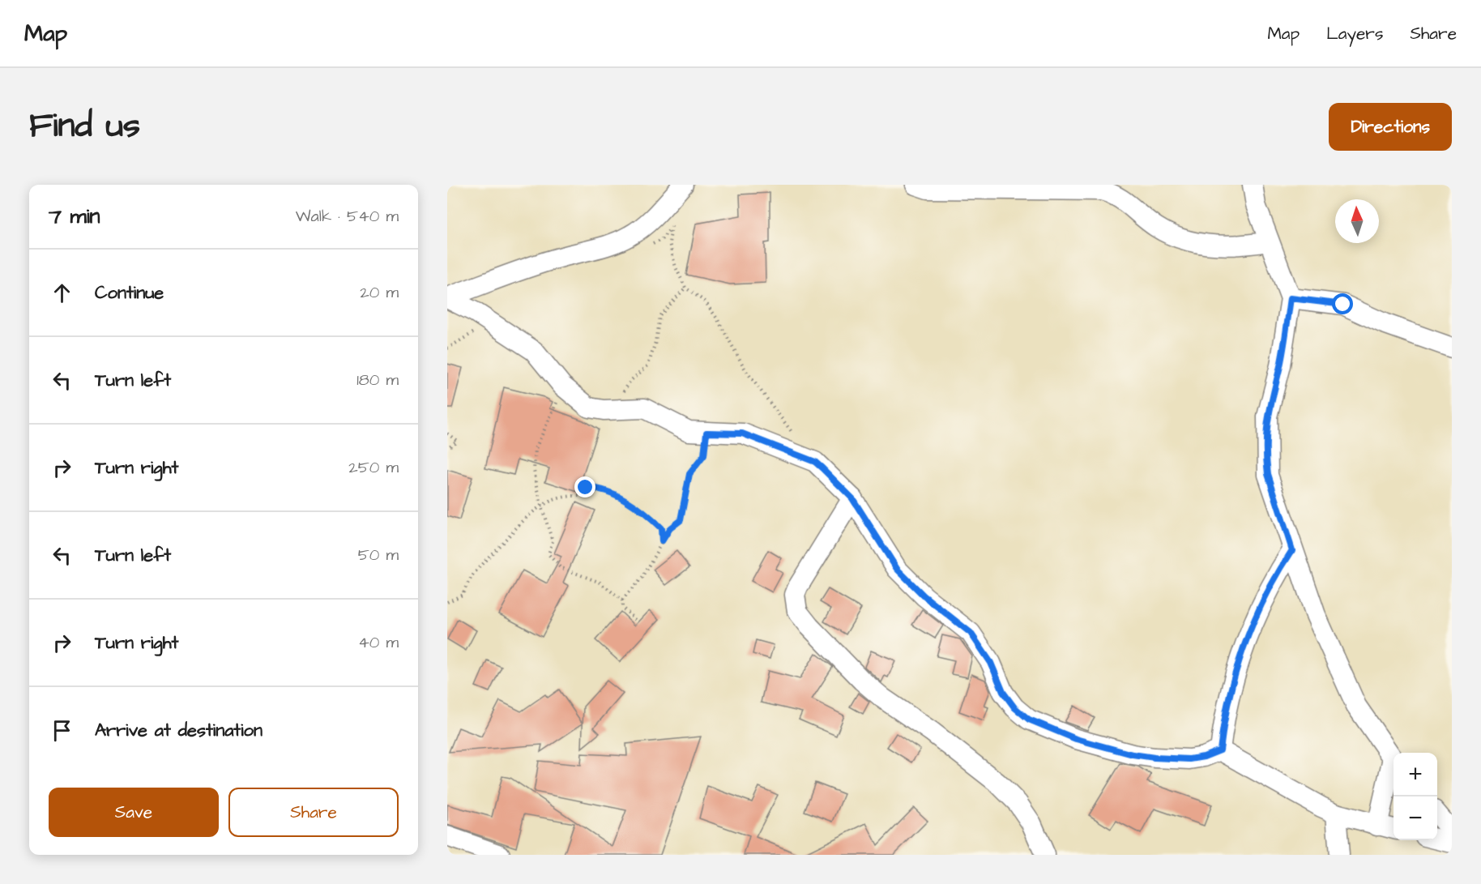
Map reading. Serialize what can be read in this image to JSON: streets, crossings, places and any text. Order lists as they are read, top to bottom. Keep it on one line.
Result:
{"north":"top","page":{"header":"Map","nav":["Map","Layers","Share"],"title":"Find us","buttons":["Directions",["Save","Share"]],"heading":["7 min","Walk · 540 m"],"list":[["Continue","20 m"],["Turn left","180 m"],["Turn right","250 m"],["Turn left","50 m"],["Turn right","40 m"],"Arrive at destination"],"map_buttons":["+","−"]}}
